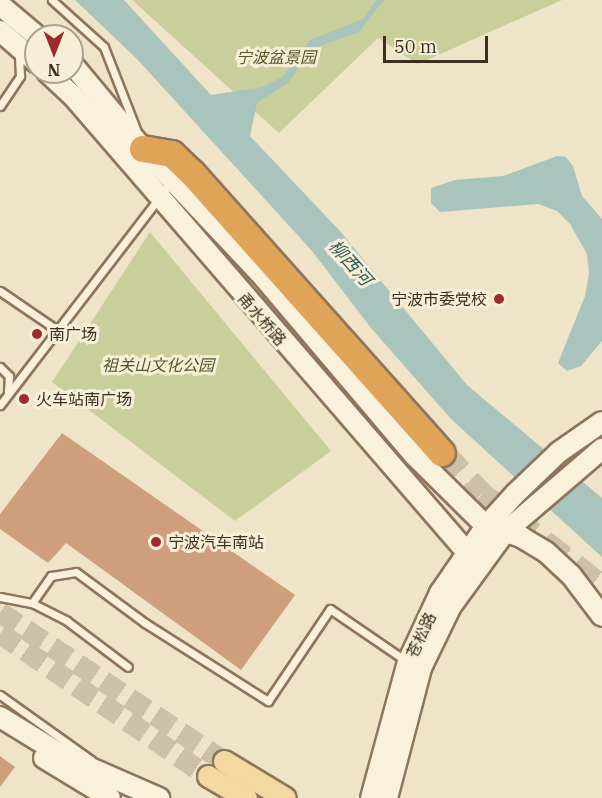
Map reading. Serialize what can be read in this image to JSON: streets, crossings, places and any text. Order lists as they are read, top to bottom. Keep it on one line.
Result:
{"streets":{"main road":["甬水桥路","苍松路"]},"crossings":[["甬水桥路","苍松路"]],"water":["柳西河"],"parks":["宁波盆景园","祖关山文化公园"],"places":["宁波市委党校","南广场","火车站南广场","宁波汽车南站"],"scale_bar":"50 m","north":"bottom"}
